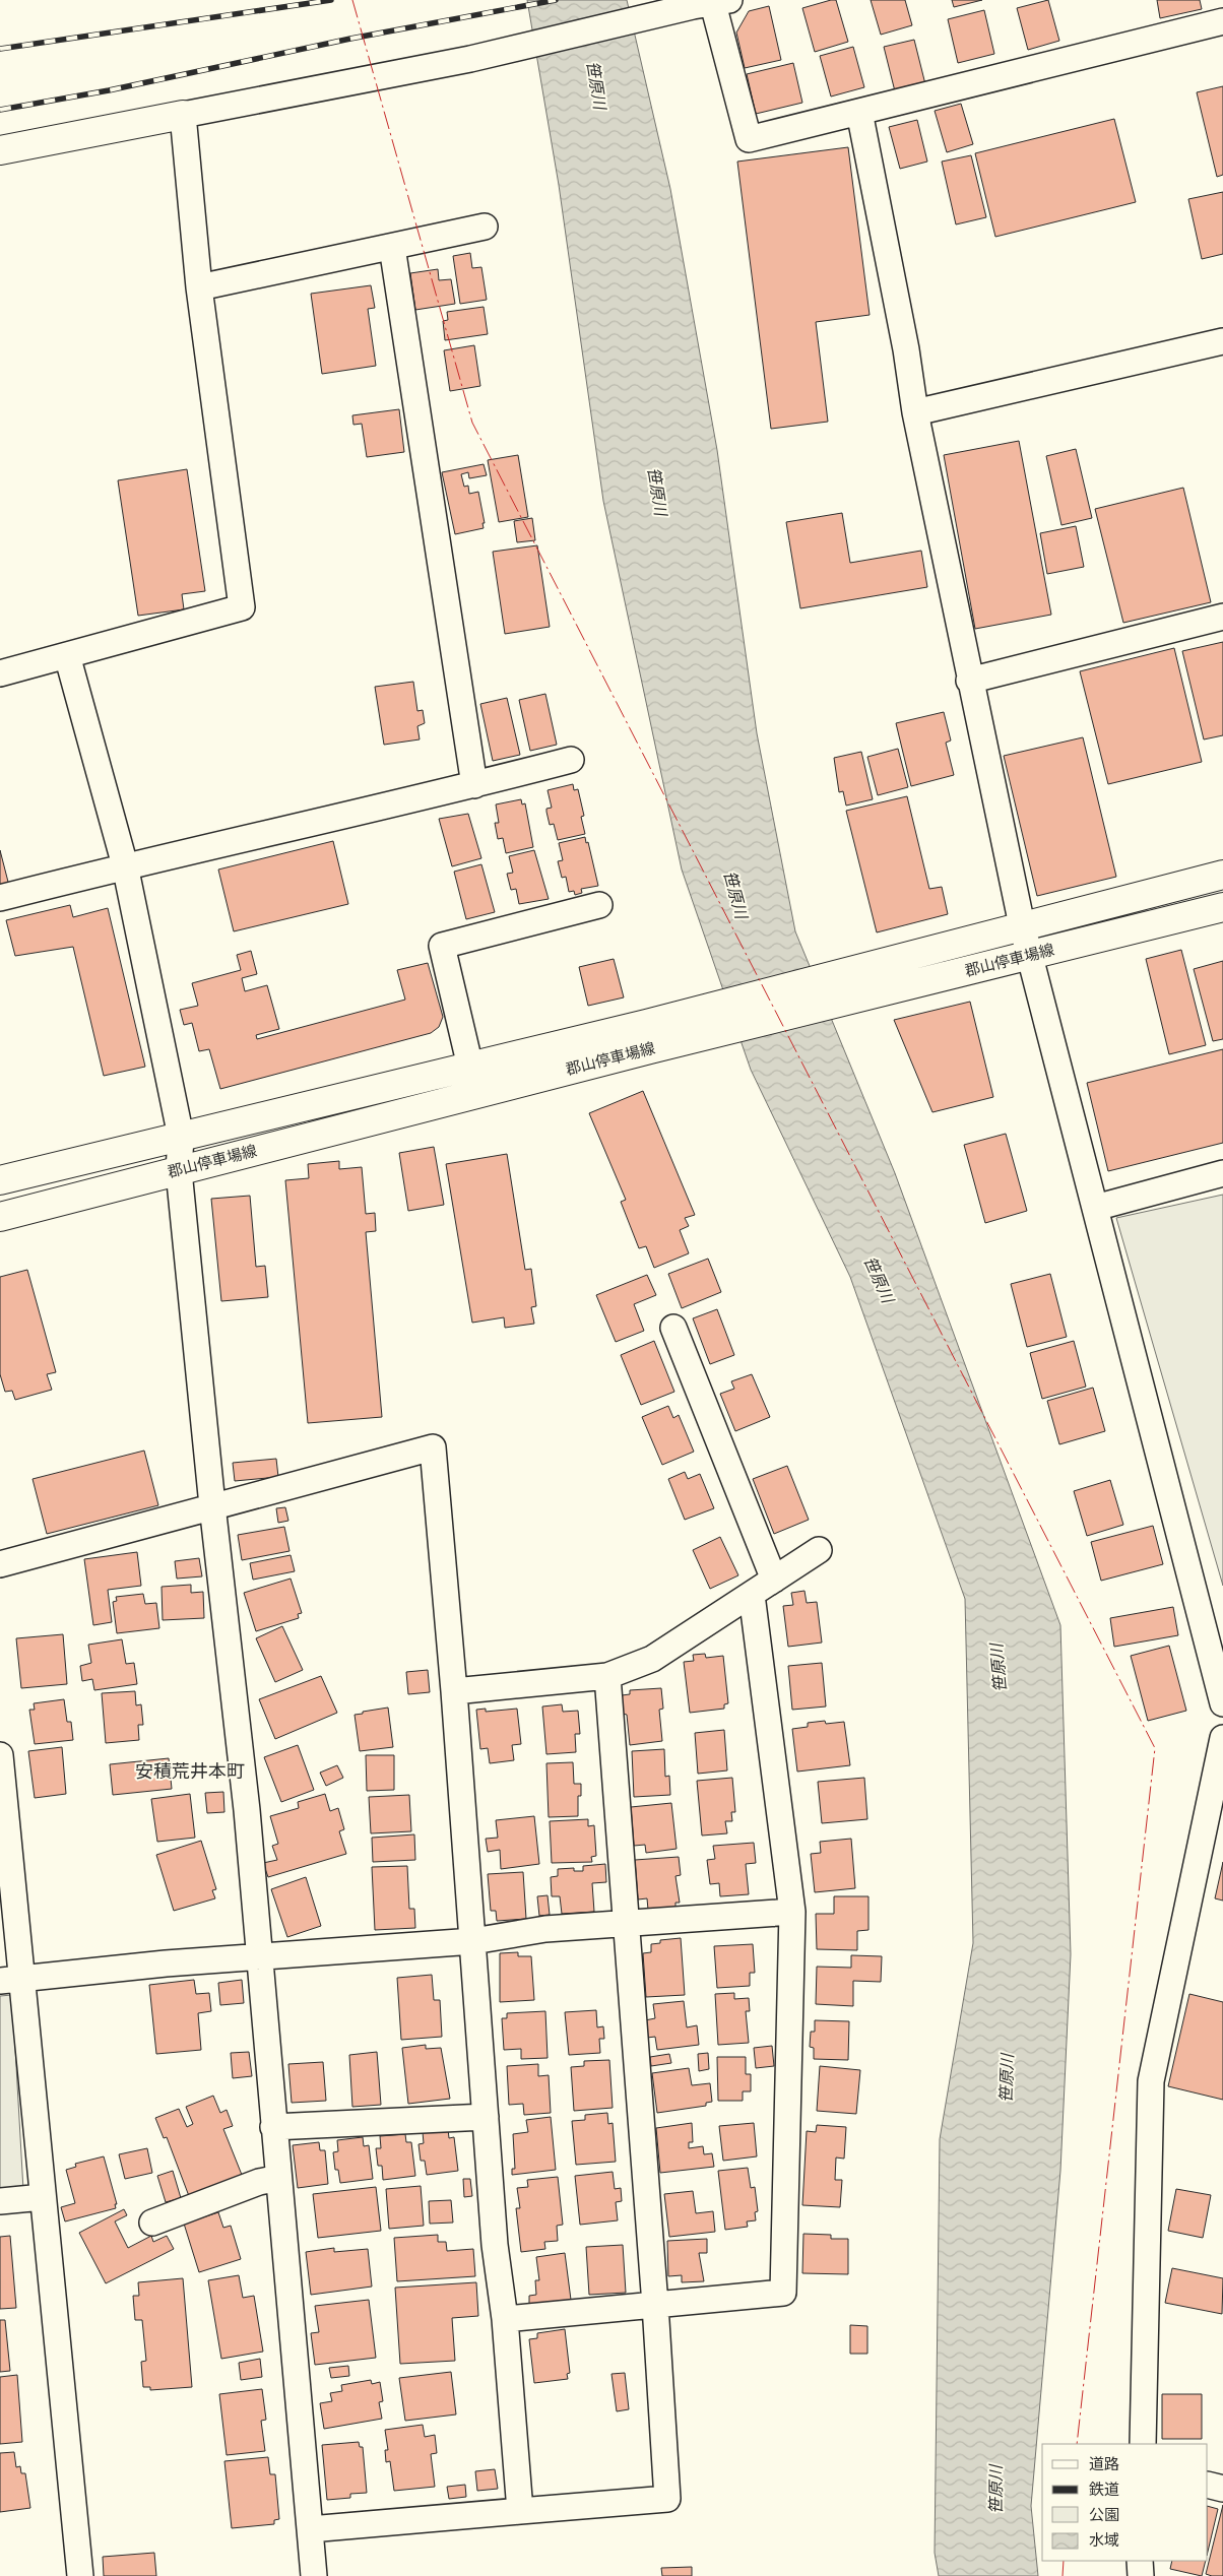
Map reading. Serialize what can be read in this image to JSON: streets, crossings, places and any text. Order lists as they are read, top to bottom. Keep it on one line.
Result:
{"streets":{"main road":["郡山停車場線"]},"districts":["安積荒井本町"],"water":["笹原川"],"legend":["道路","鉄道","公園","水域"]}
